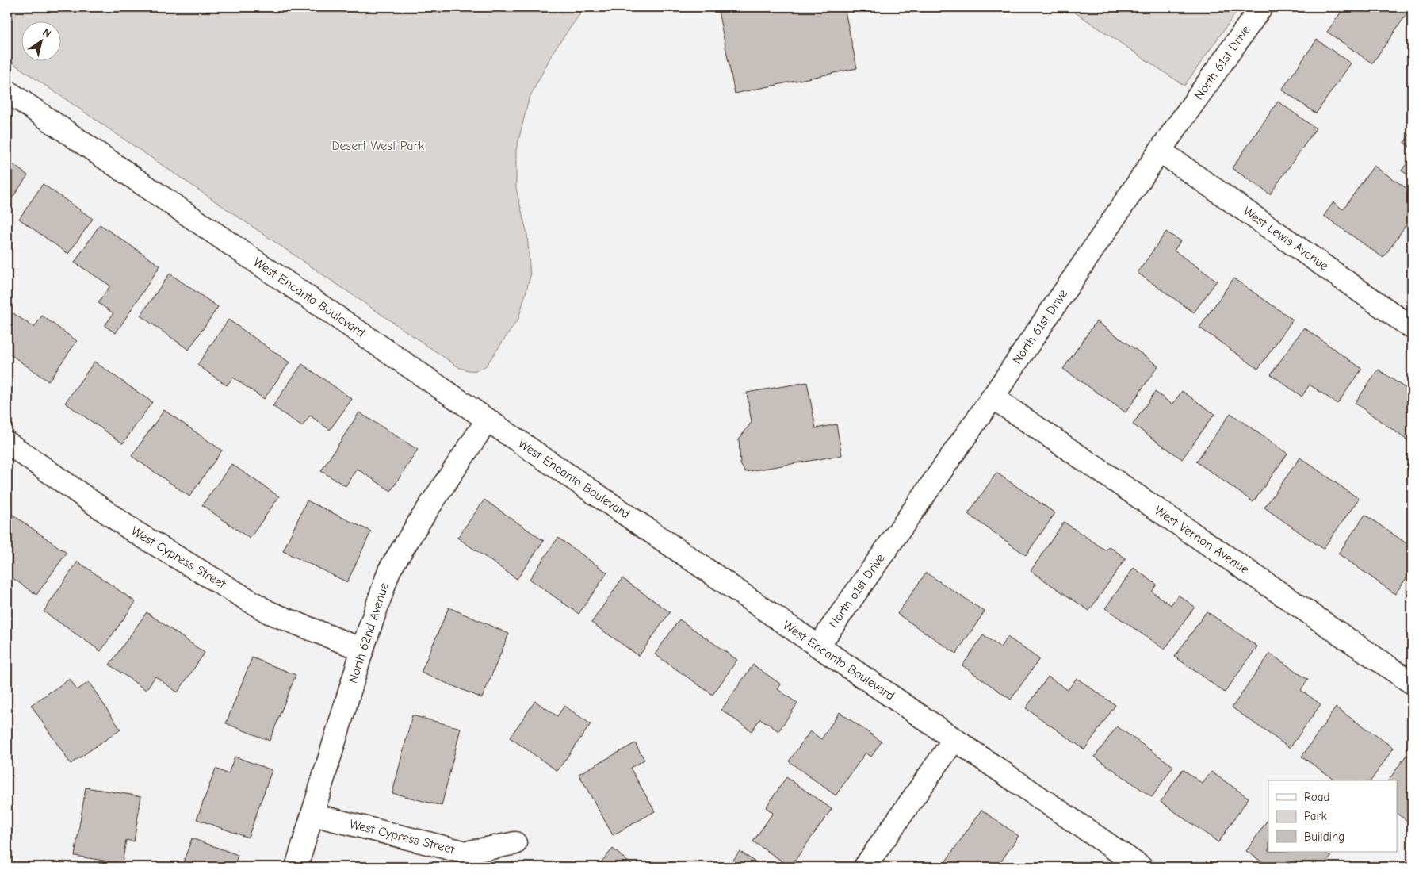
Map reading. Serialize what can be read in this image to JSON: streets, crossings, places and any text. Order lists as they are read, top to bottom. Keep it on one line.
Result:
{"streets":{"street":["North 61st Drive","West Lewis Avenue","West Encanto Boulevard","West Vernon Avenue","West Cypress Street","North 62nd Avenue"]},"crossings":[["North 61st Drive","West Lewis Avenue"],["North 61st Drive","West Encanto Boulevard"],["North 61st Drive","West Vernon Avenue"],["West Encanto Boulevard","North 62nd Avenue"],["West Cypress Street","North 62nd Avenue"]],"parks":["Desert West Park"],"legend":["Road","Park","Building"],"north":"top right"}
